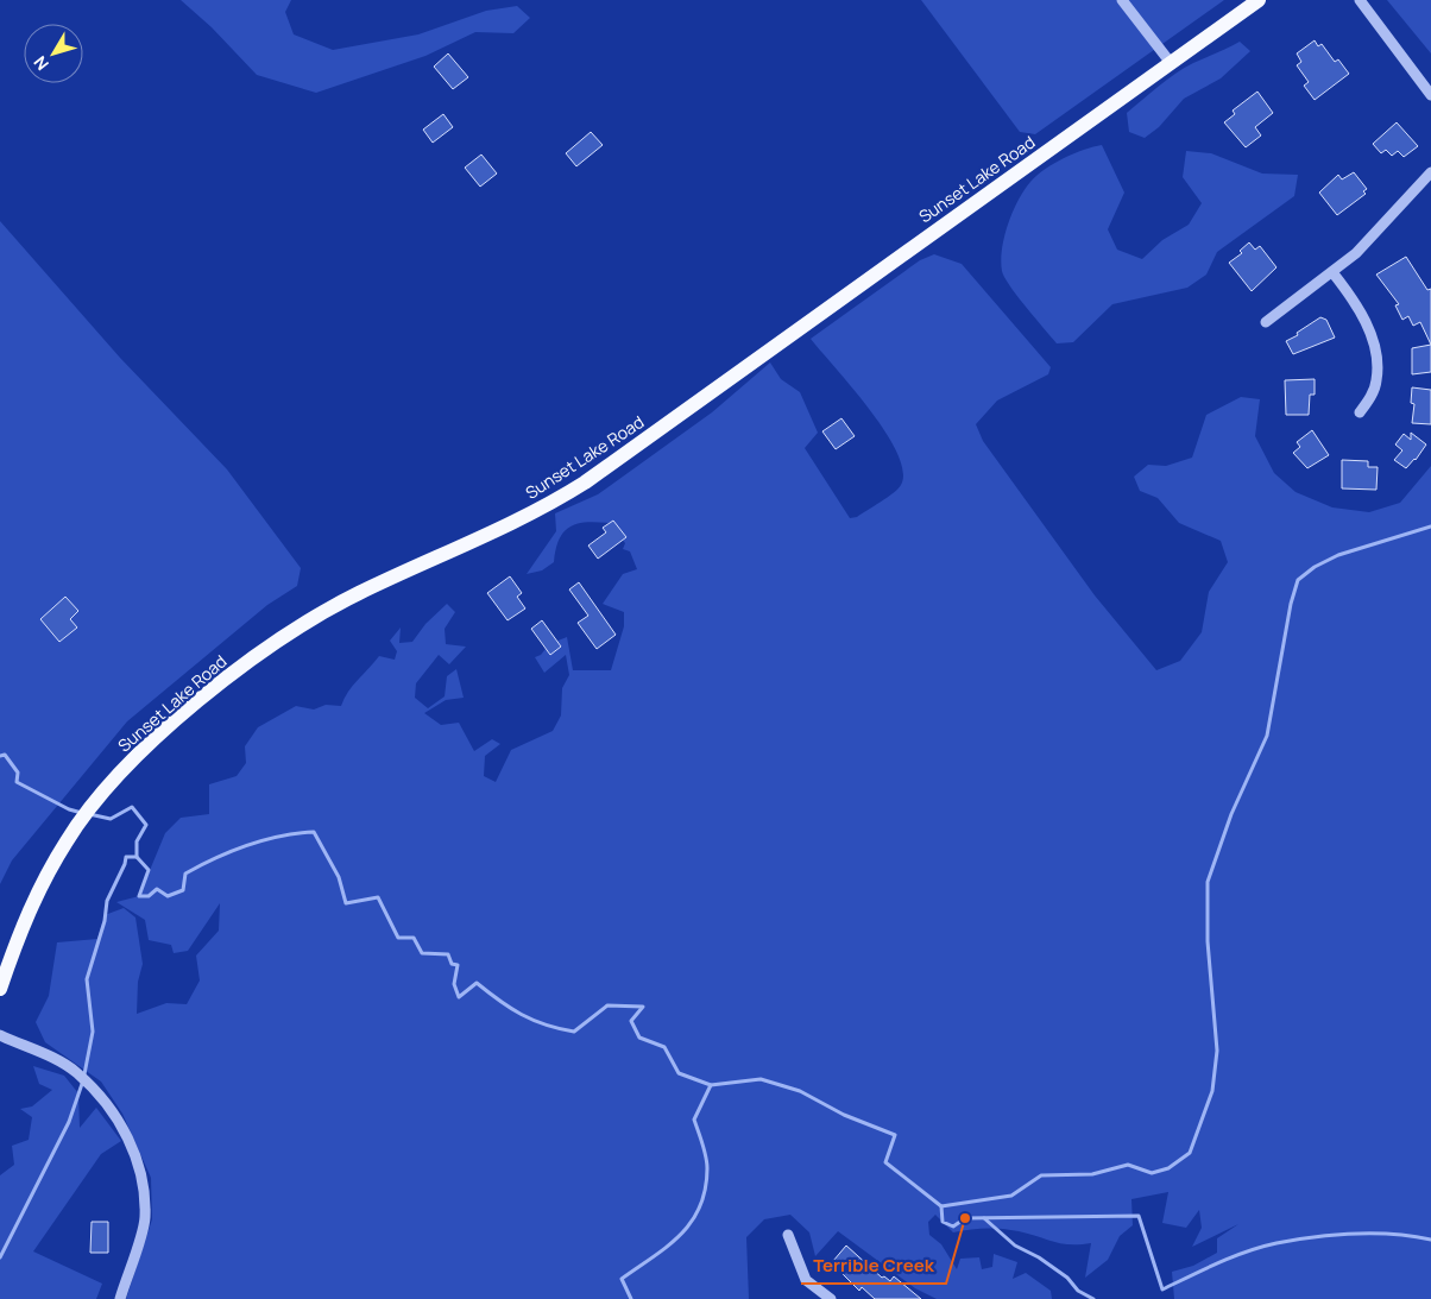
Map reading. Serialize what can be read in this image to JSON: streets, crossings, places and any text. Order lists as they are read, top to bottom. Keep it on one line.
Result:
{"streets":{"main road":["Sunset Lake Road"]},"places":["Terrible Creek"],"north":"bottom left"}
